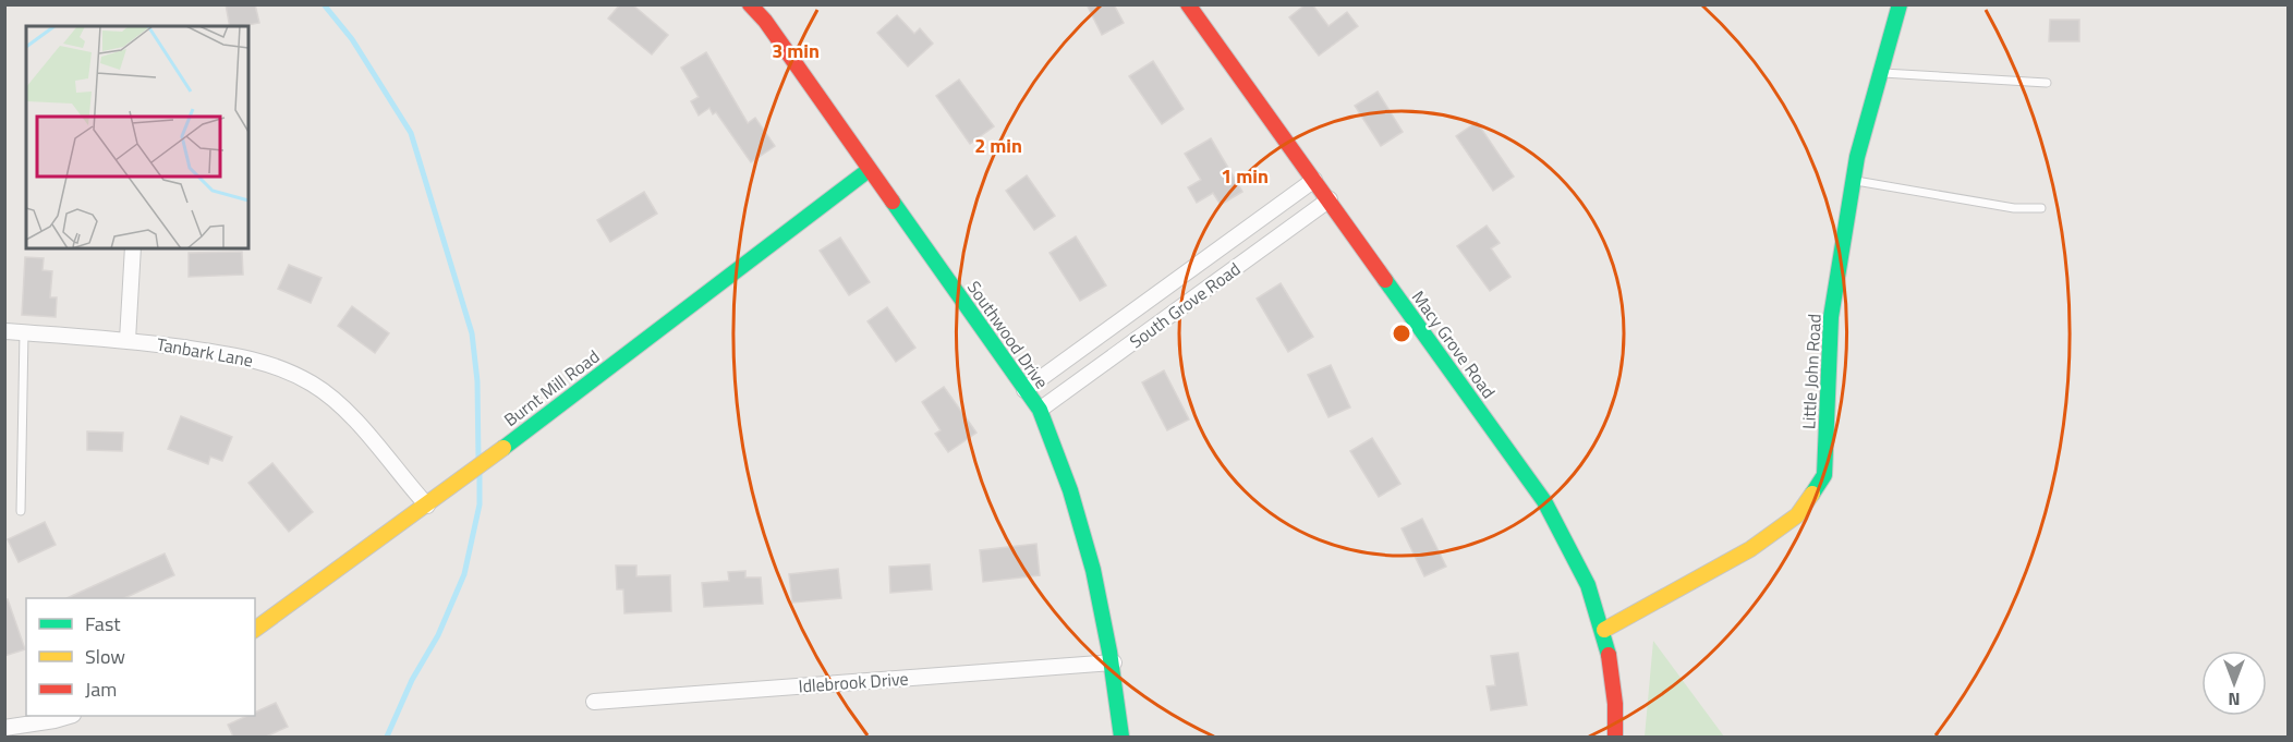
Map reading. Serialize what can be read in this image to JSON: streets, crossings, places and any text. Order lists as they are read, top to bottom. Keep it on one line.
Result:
{"streets":{"street":["South Grove Road","Southwood Drive","Macy Grove Road","Tanbark Lane","Little John Road","Burnt Mill Road","Idlebrook Drive"]},"crossings":[["South Grove Road","Southwood Drive"],["South Grove Road","Macy Grove Road"],["Southwood Drive","Burnt Mill Road"],["Southwood Drive","Idlebrook Drive"],["Macy Grove Road","Little John Road"],["Tanbark Lane","Burnt Mill Road"]],"legend":["Fast","Slow","Jam"],"north":"bottom","rings":["3 min","2 min","1 min"]}
